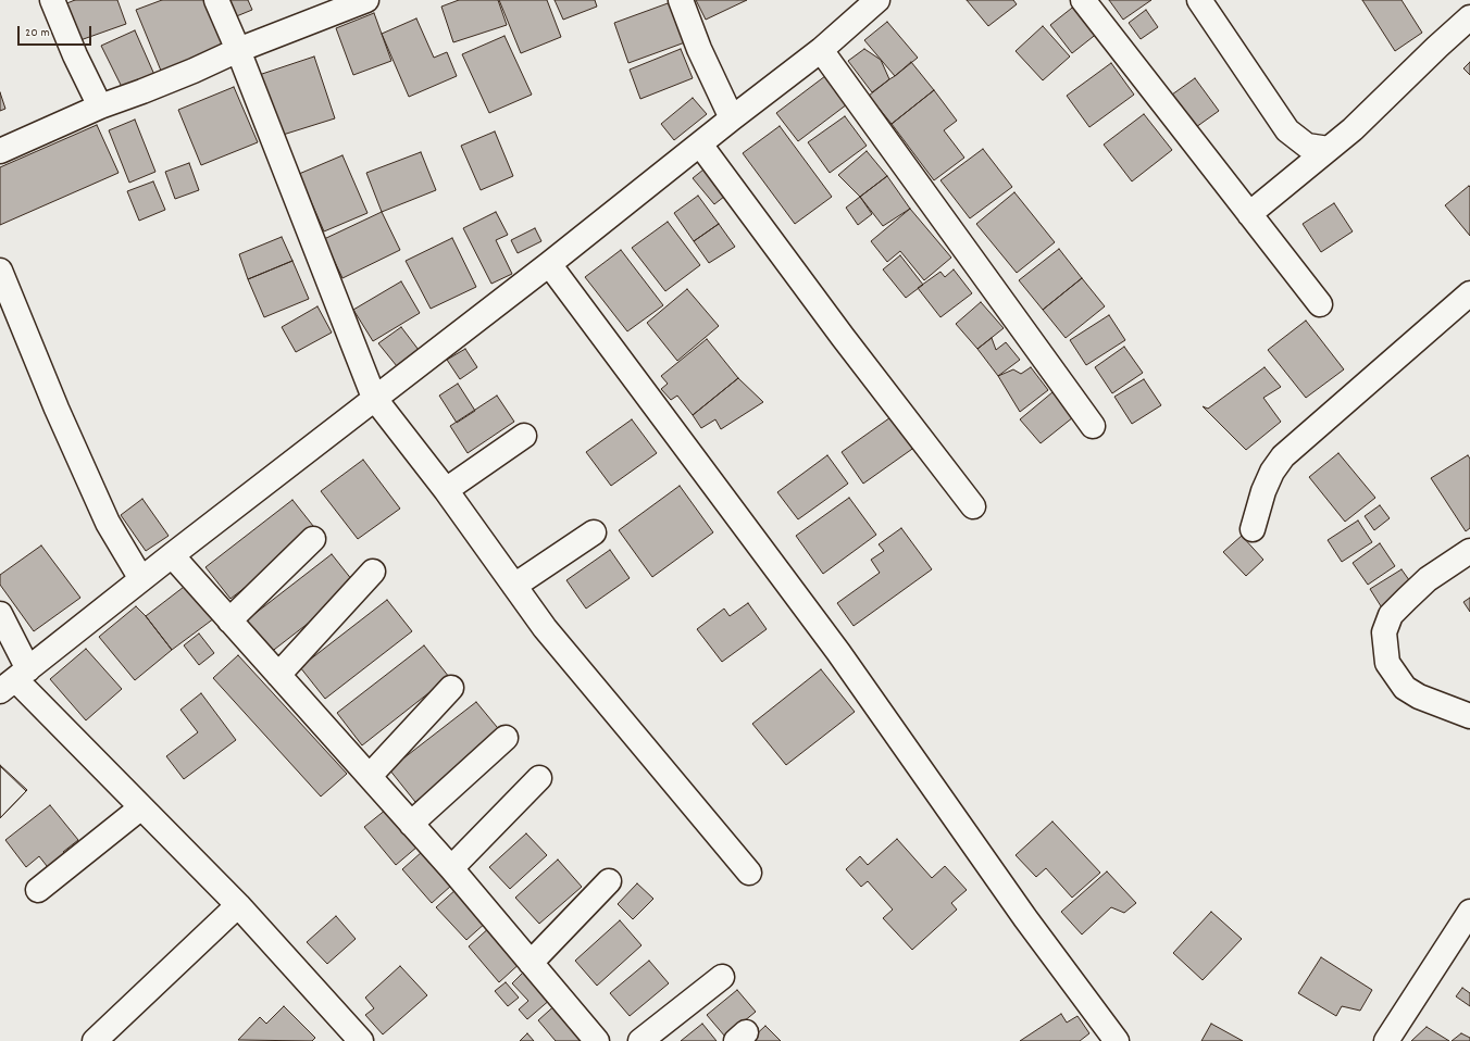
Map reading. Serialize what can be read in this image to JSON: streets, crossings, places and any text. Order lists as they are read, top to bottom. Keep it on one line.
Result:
{"scale_bar":"20 m"}
